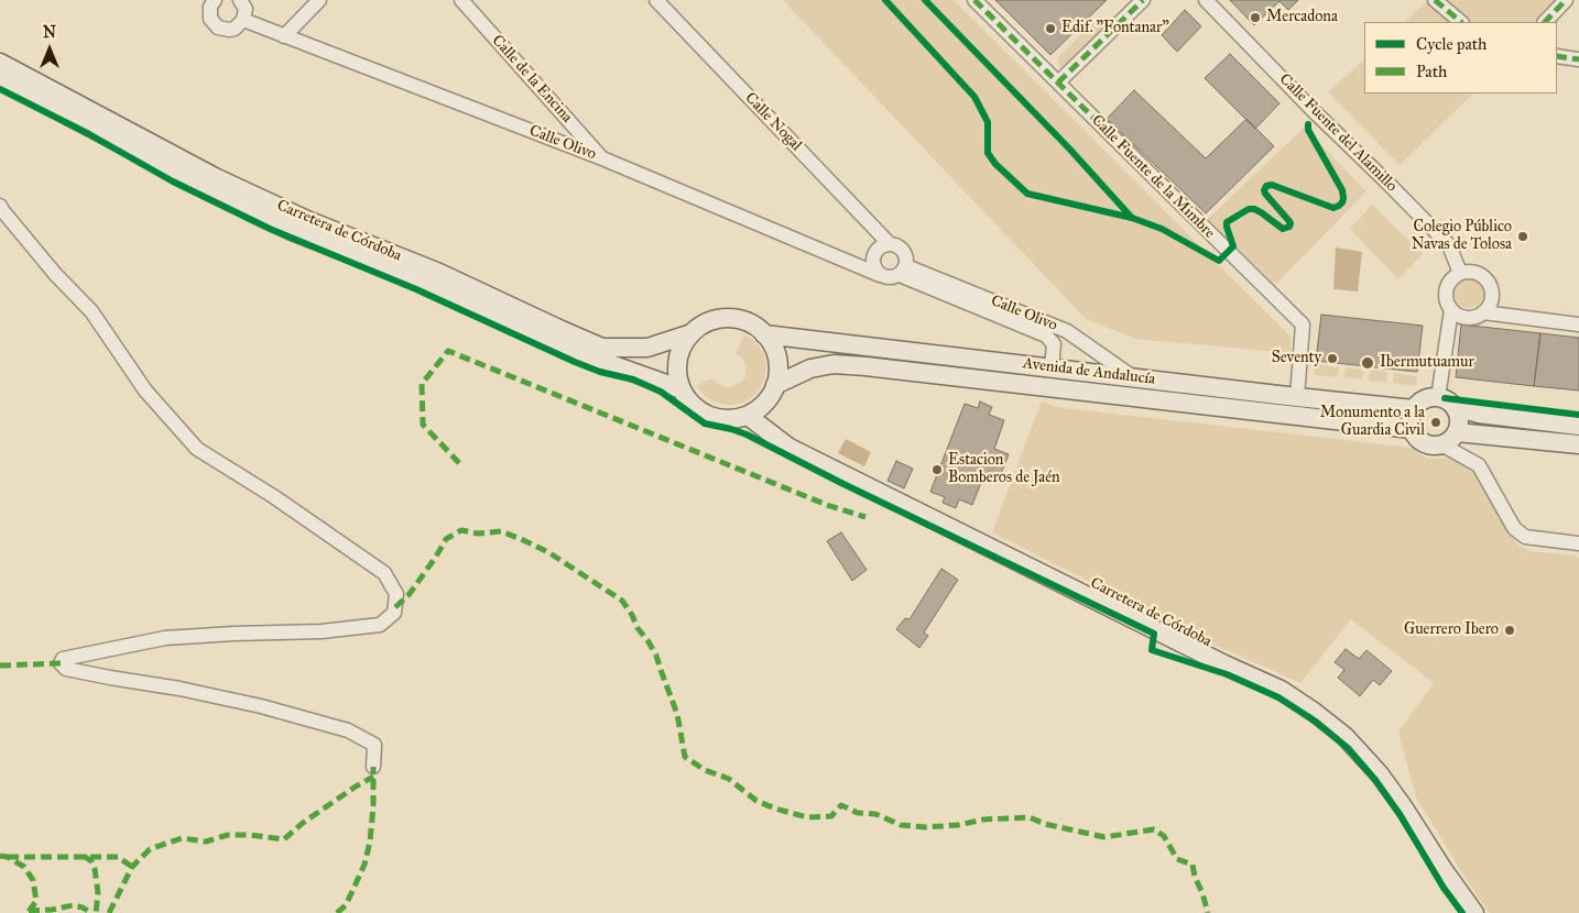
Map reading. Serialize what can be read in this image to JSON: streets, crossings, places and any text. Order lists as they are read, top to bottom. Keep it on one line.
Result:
{"streets":{"main road":["Carretera de Córdoba","Avenida de Andalucía"],"street":["Calle de la Encina","Calle Nogal","Calle Fuente del Alamillo","Calle Olivo","Calle Fuente de la Mimbre"]},"crossings":[["Calle de la Encina","Calle Olivo"],["Calle Nogal","Calle Olivo"],["Calle Olivo","Avenida de Andalucía"],["Calle Fuente de la Mimbre","Avenida de Andalucía"],["Carretera de Córdoba","Avenida de Andalucía"]],"places":["Mercadona","Edif. \"Fontanar\"","Colegio Público Navas de Tolosa","Seventy","Ibermutuamur","Monumento a la Guardia Civil","Estacion Bomberos de Jaén","Guerrero Ibero"],"legend":["Cycle path","Path"],"north":"top"}
